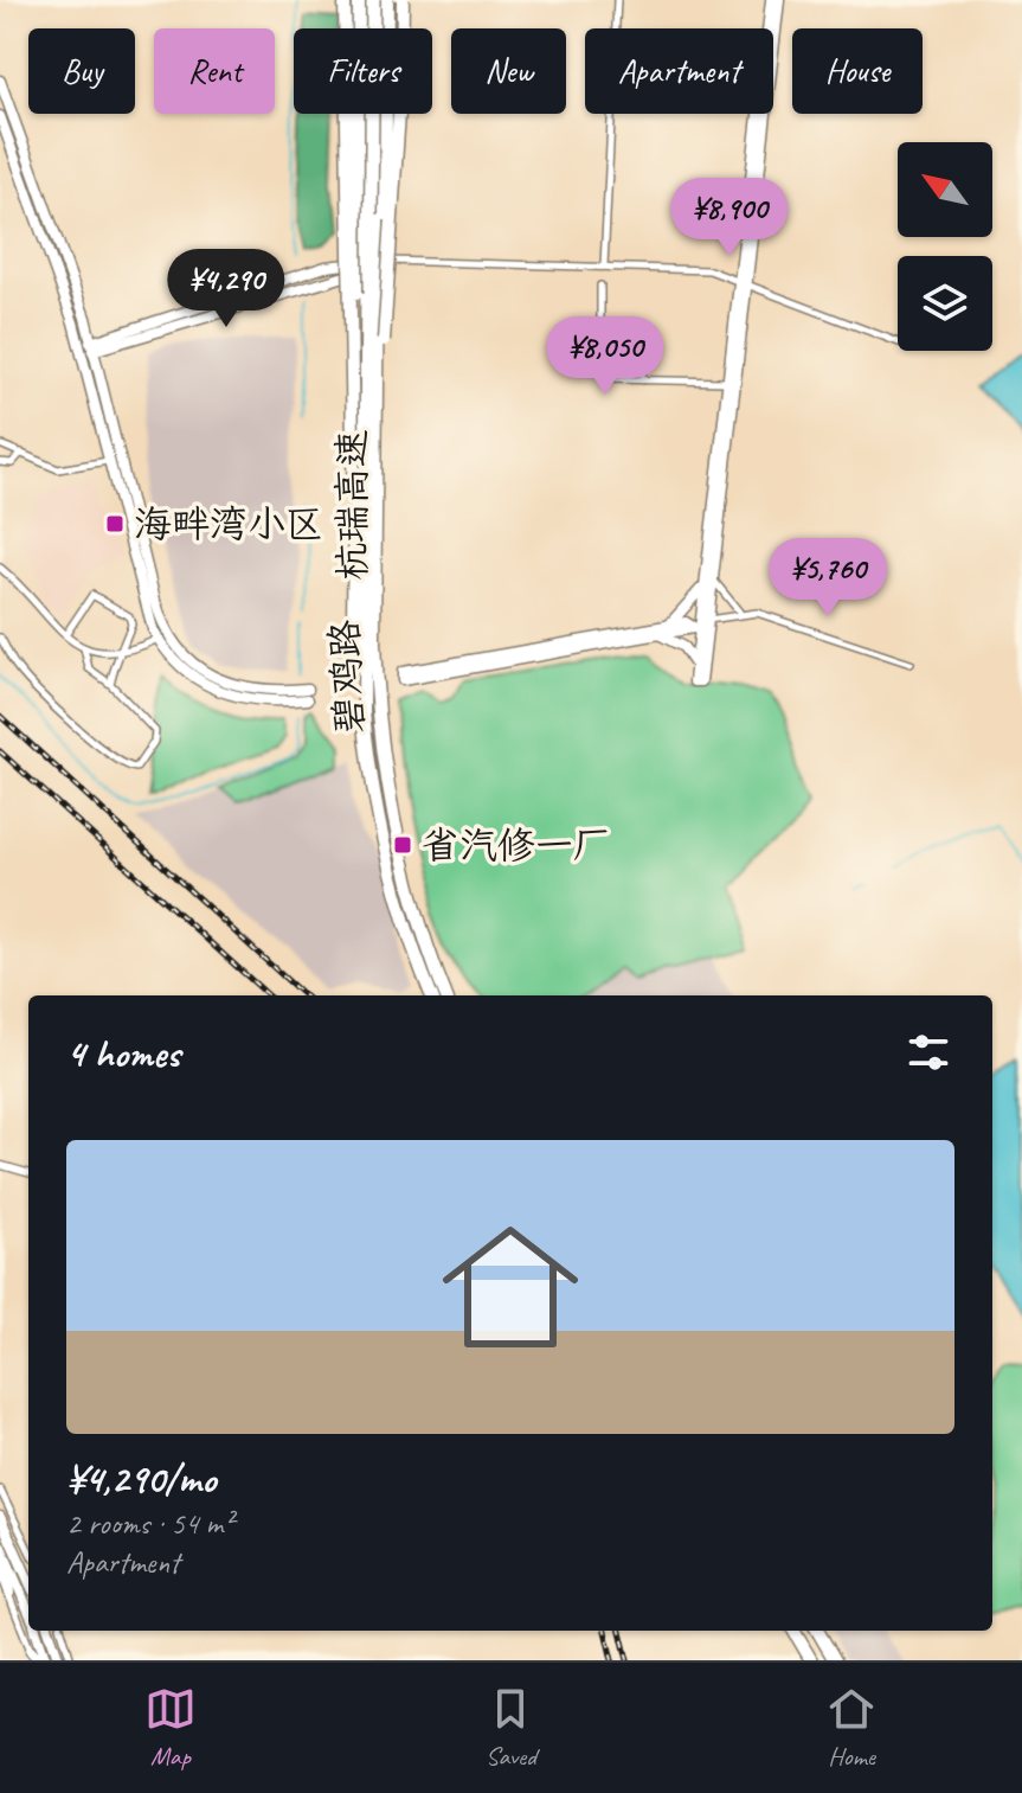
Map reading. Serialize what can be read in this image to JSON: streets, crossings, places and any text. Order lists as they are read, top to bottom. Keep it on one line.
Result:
{"streets":{"highway":["杭瑞高速","碧鸡路"]},"places":{"transit":["海畔湾小区","省汽修一厂"]},"north":"top left","page":{"chip":["Buy","Rent","Filters","New","Apartment","House"],"price":["¥8,900","¥4,290","¥8,050","¥5,760"],"heading":"4 homes","list":[{"name":"¥4,290/mo","note":"2 rooms · 54 m² · Apartment"}],"tabs":["Map","Saved","Home"]}}
